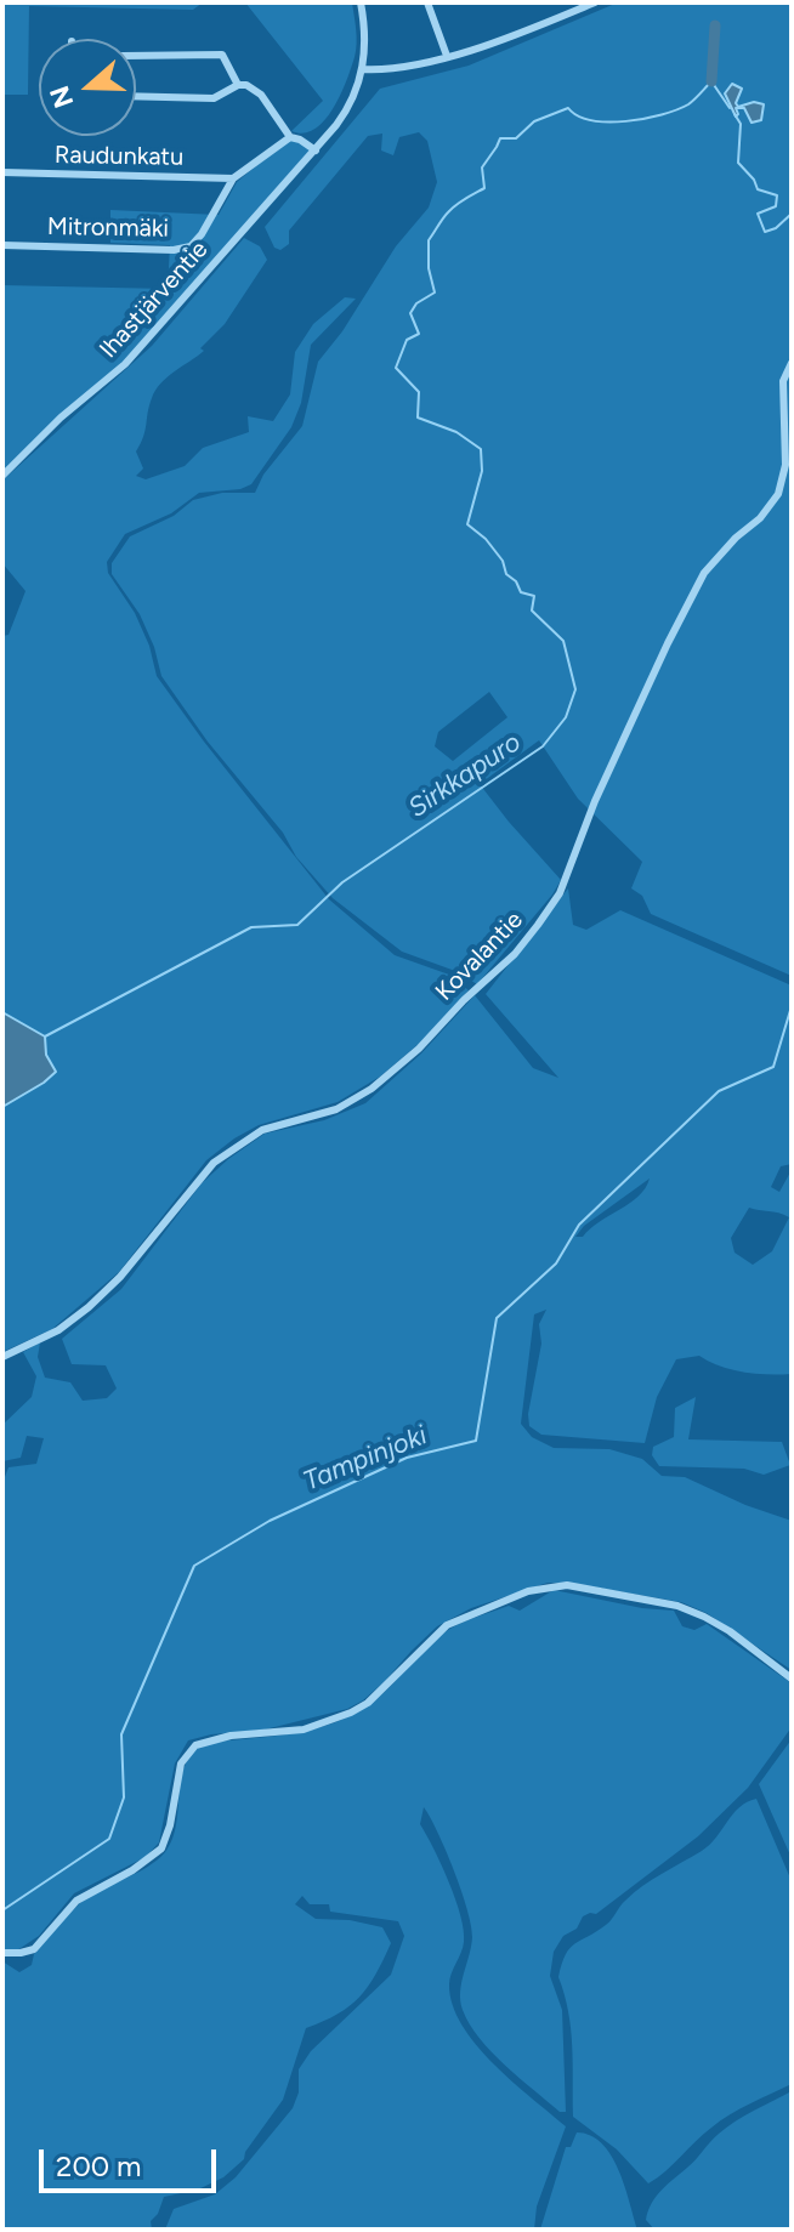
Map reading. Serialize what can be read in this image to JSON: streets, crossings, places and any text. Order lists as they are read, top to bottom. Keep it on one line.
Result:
{"streets":{"street":["Raudunkatu","Mitronmäki","Ihastjärventie","Kovalantie"]},"crossings":[["Raudunkatu","Mitronmäki"]],"water":["Sirkkapuro","Tampinjoki"],"scale_bar":"200 m","north":"left"}
